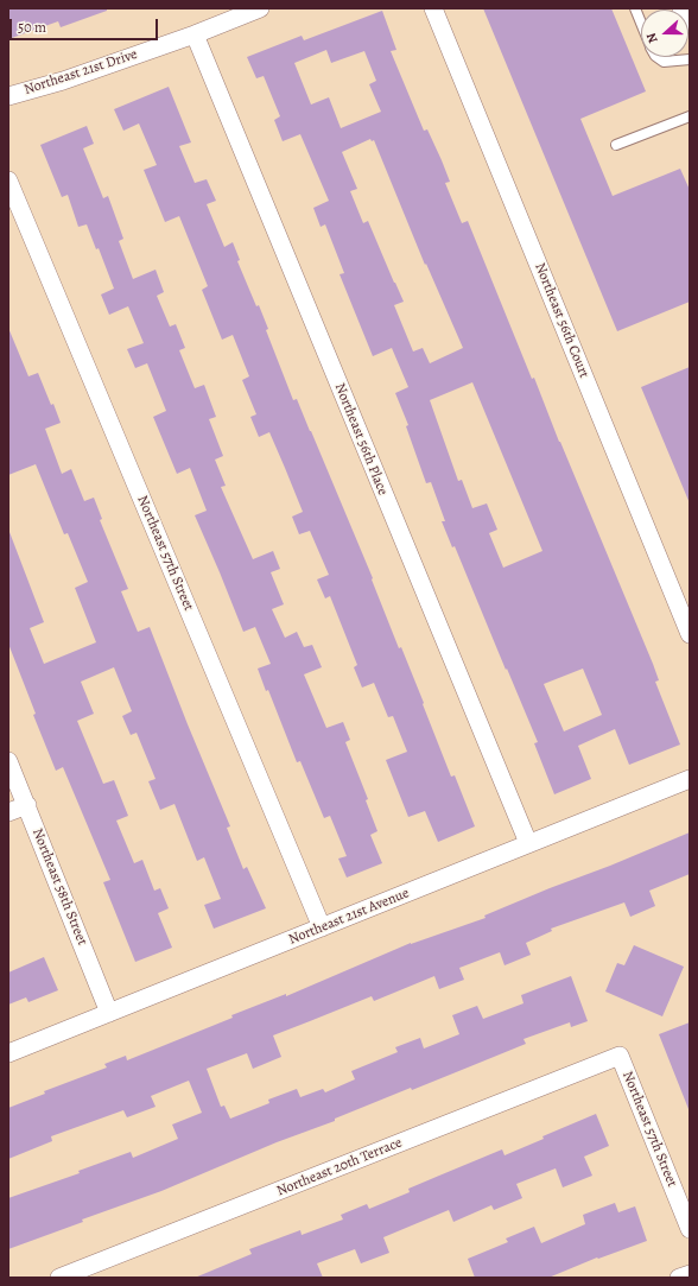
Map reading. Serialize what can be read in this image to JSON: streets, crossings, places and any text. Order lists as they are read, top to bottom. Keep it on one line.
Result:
{"streets":{"street":["Northeast 21st Drive","Northeast 56th Court","Northeast 56th Place","Northeast 57th Street","Northeast 58th Street","Northeast 21st Avenue","Northeast 20th Terrace"]},"crossings":[["Northeast 21st Drive","Northeast 56th Place"],["Northeast 56th Place","Northeast 21st Avenue"],["Northeast 57th Street","Northeast 21st Avenue"],["Northeast 57th Street","Northeast 20th Terrace"],["Northeast 58th Street","Northeast 21st Avenue"]],"scale_bar":"50 m","north":"left"}
